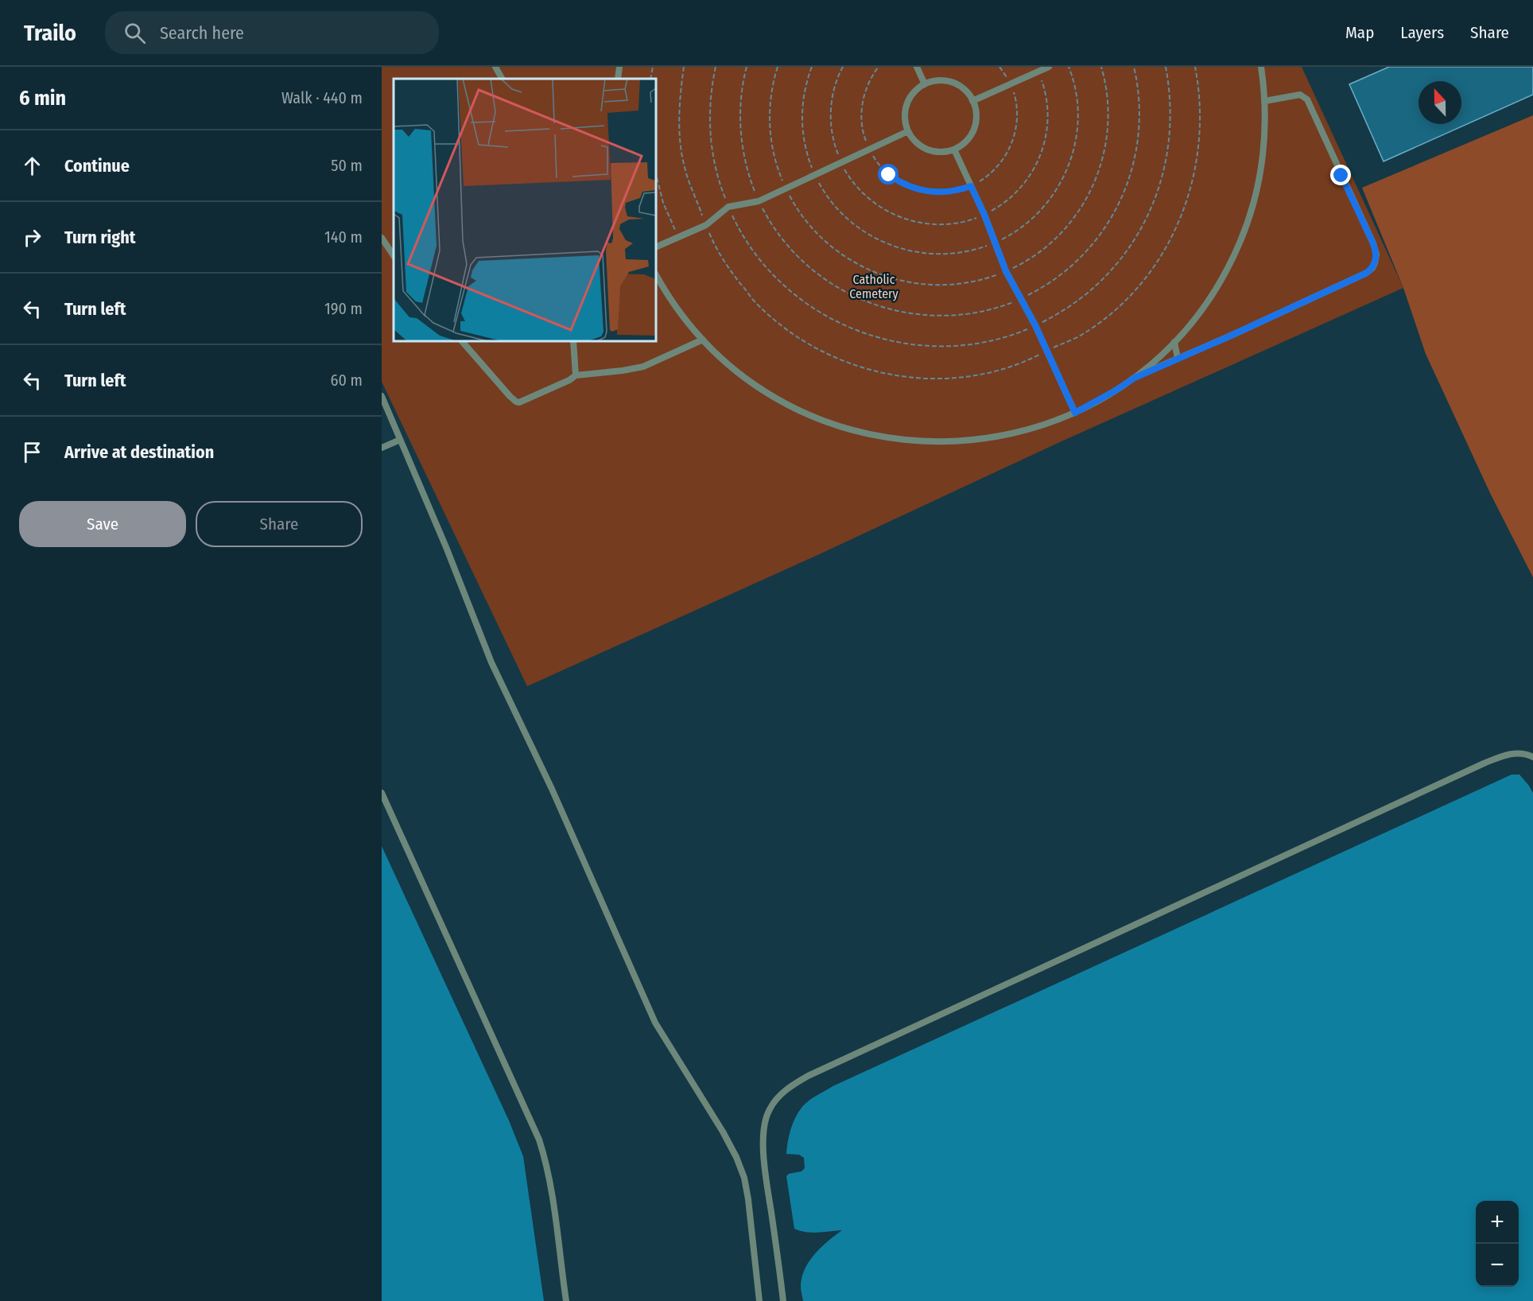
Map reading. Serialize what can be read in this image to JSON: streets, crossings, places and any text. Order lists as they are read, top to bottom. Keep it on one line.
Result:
{"parks":["Catholic Cemetery"],"north":"top","page":{"header":"Trailo","search":"Search here","nav":["Map","Layers","Share"],"heading":["6 min","Walk · 440 m"],"list":[["Continue","50 m"],["Turn right","140 m"],["Turn left","190 m"],["Turn left","60 m"],"Arrive at destination"],"buttons":["Save","Share"],"map_buttons":["+","−"]}}
